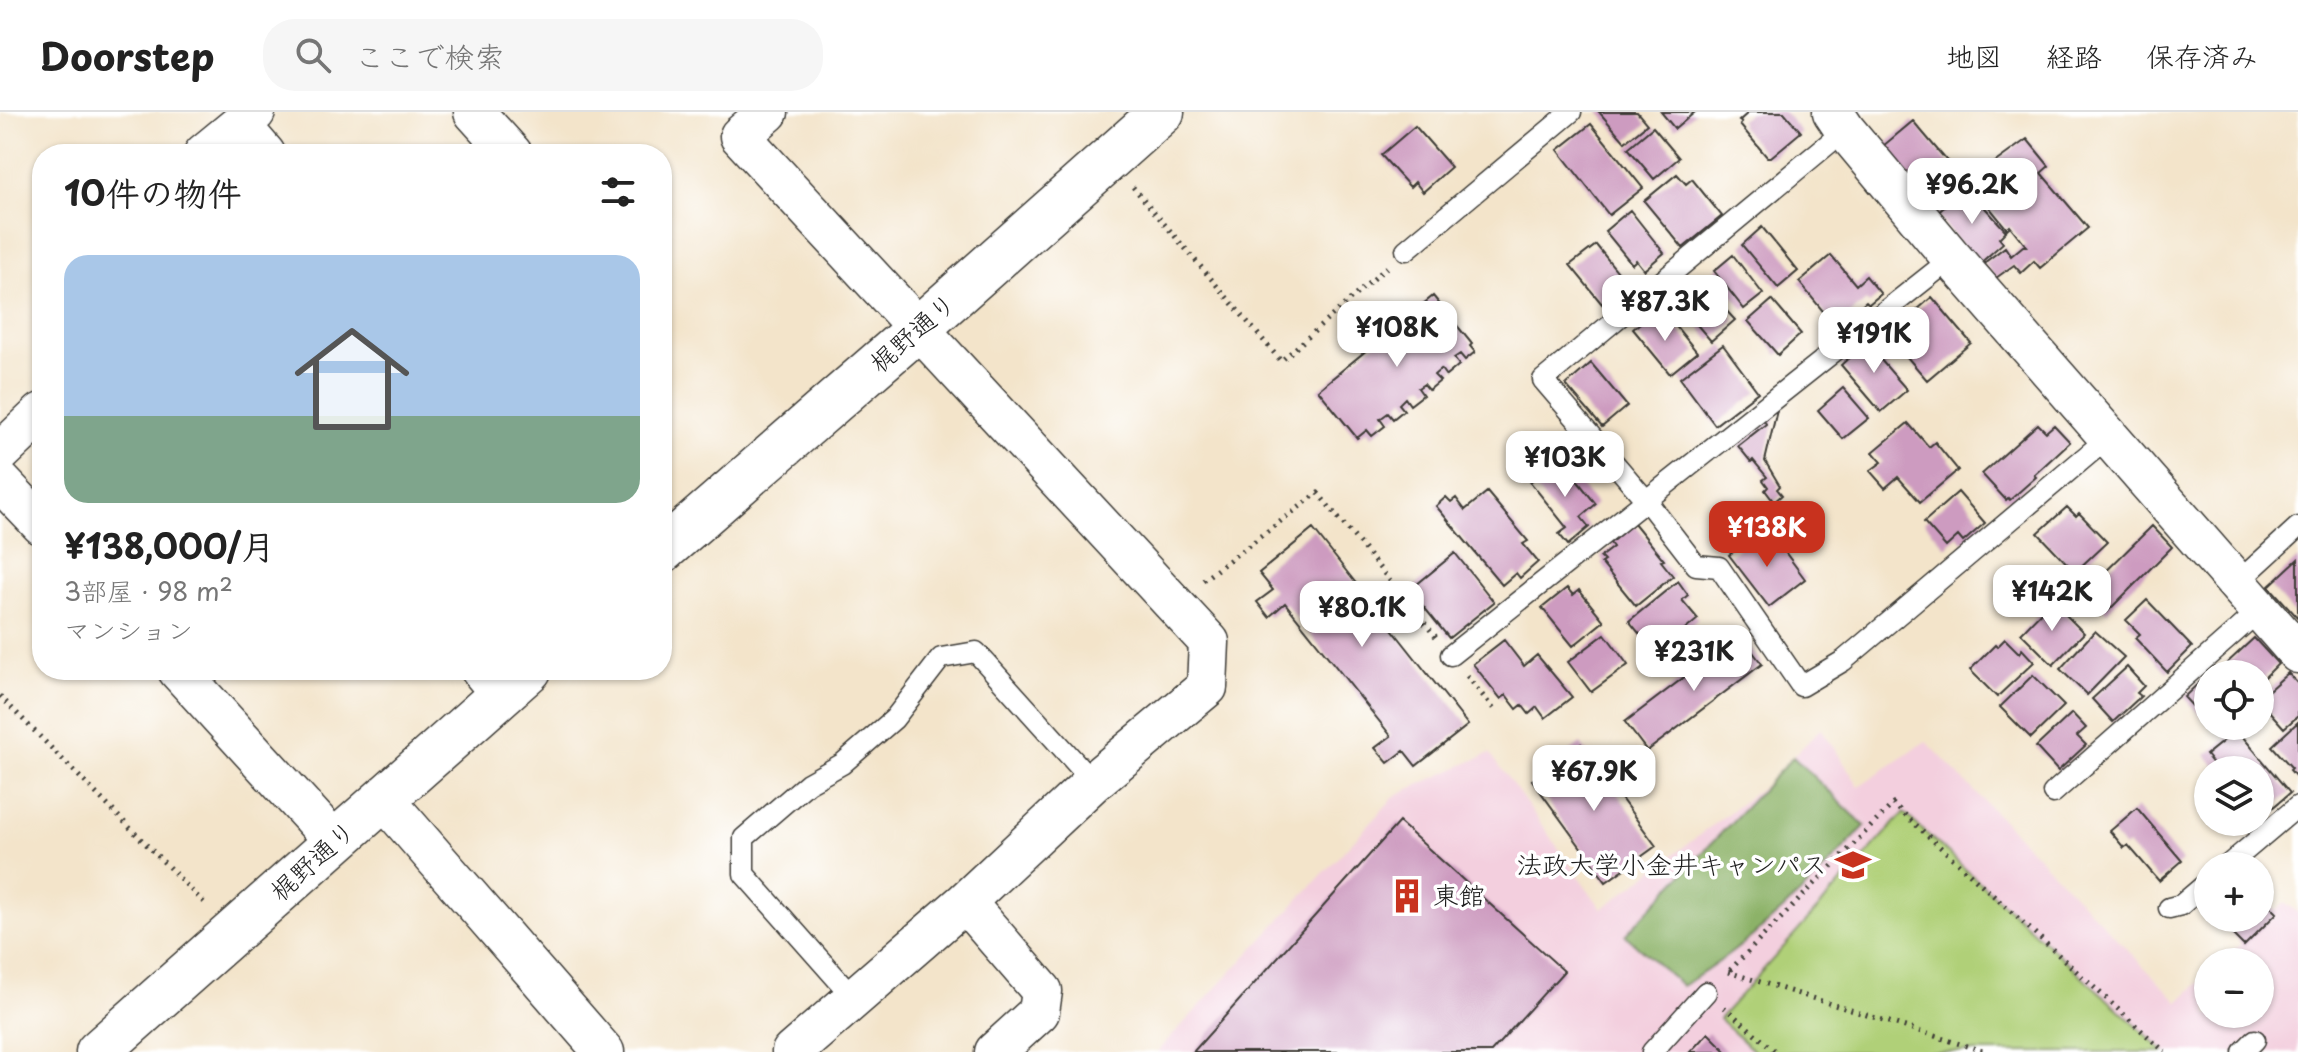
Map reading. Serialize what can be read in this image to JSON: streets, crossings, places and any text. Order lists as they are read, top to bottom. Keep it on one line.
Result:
{"streets":{"street":["梶野通り"]},"places":{"school or university":["法政大学小金井キャンパス"],"building":["東館"]},"page":{"header":"Doorstep","search":"ここで検索","nav":["地図","経路","保存済み"],"heading":"10件の物件","price":["¥96.2K","¥87.3K","¥108K","¥191K","¥103K","¥138K","¥142K","¥80.1K","¥231K","¥67.9K"],"list":[{"name":"¥138,000/月","note":"3部屋 · 98 m² · マンション"}],"map_buttons":["+","−"]}}
